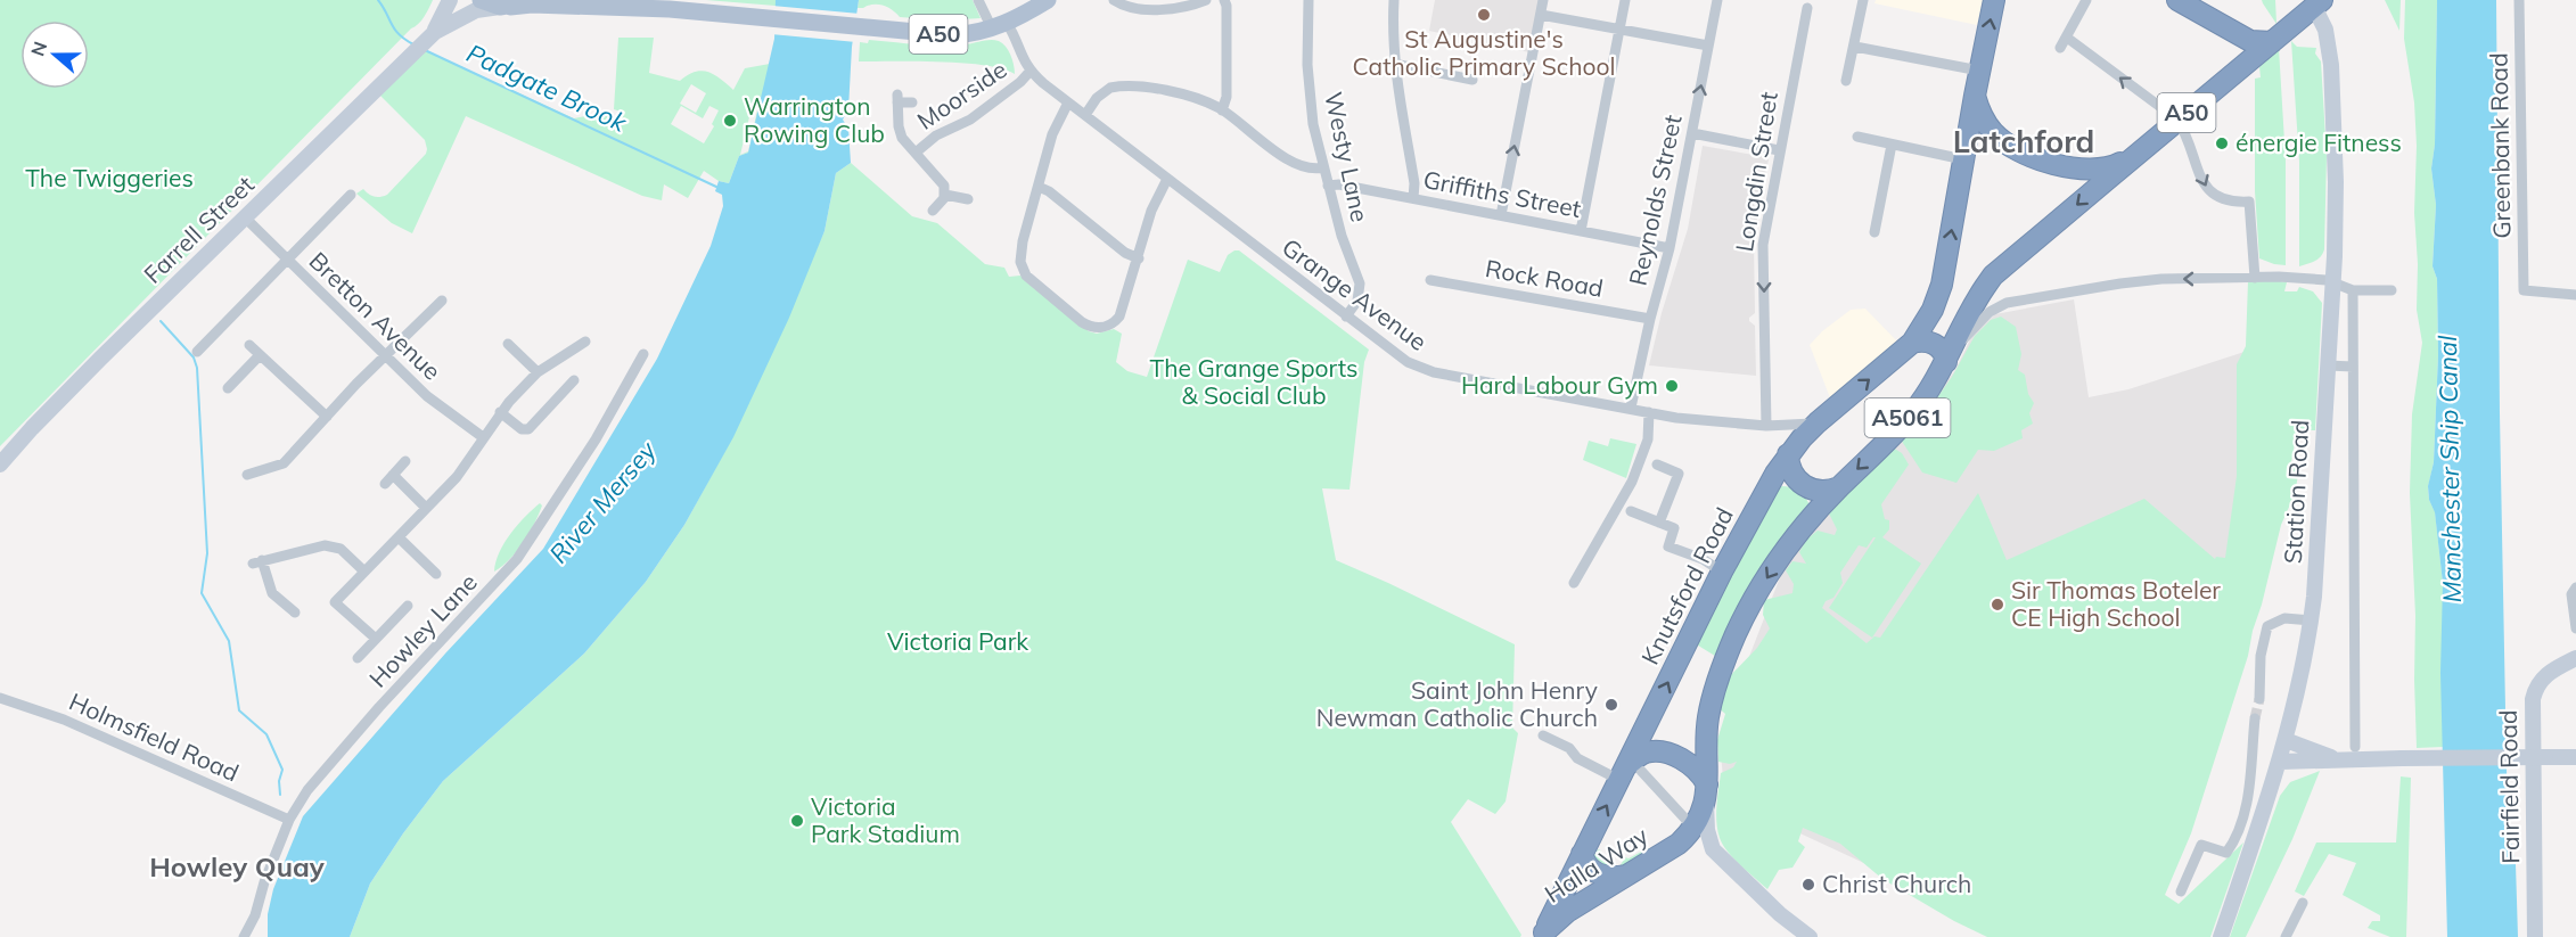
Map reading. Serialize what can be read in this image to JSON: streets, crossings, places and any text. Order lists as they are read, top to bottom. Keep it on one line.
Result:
{"streets":{"highway":["A50","A5061","Knutsford Road","Halla Way"],"main road":["Farrell Street","Station Road","Fairfield Road"],"street":["Moorside","Greenbank Road","Westy Lane","Longdin Street","Griffiths Street","Reynolds Street","Rock Road","Grange Avenue","Bretton Avenue","Howley Lane","Holmsfield Road"]},"crossings":[["A50","Farrell Street"],["A50","Grange Avenue"],["A50","A5061"],["A50","Station Road"],["Moorside","Grange Avenue"],["Westy Lane","Griffiths Street"],["Westy Lane","Grange Avenue"],["Longdin Street","Grange Avenue"],["Griffiths Street","Reynolds Street"],["Reynolds Street","Rock Road"],["Reynolds Street","Grange Avenue"],["Farrell Street","Bretton Avenue"],["Grange Avenue","Knutsford Road"],["A5061","Knutsford Road"],["A5061","Halla Way"],["Knutsford Road","Halla Way"],["Howley Lane","Holmsfield Road"]],"one_way":["Longdin Street"],"districts":["Latchford","Howley Quay"],"water":["Padgate Brook","Manchester Ship Canal","River Mersey"],"parks":["The Twiggeries","The Grange Sports & Social Club","Victoria Park"],"places":["St Augustine's Catholic Primary School","Warrington Rowing Club","énergie Fitness","Hard Labour Gym","Sir Thomas Boteler CE High School","Saint John Henry Newman Catholic Church","Victoria Park Stadium","Christ Church"],"north":"left"}
